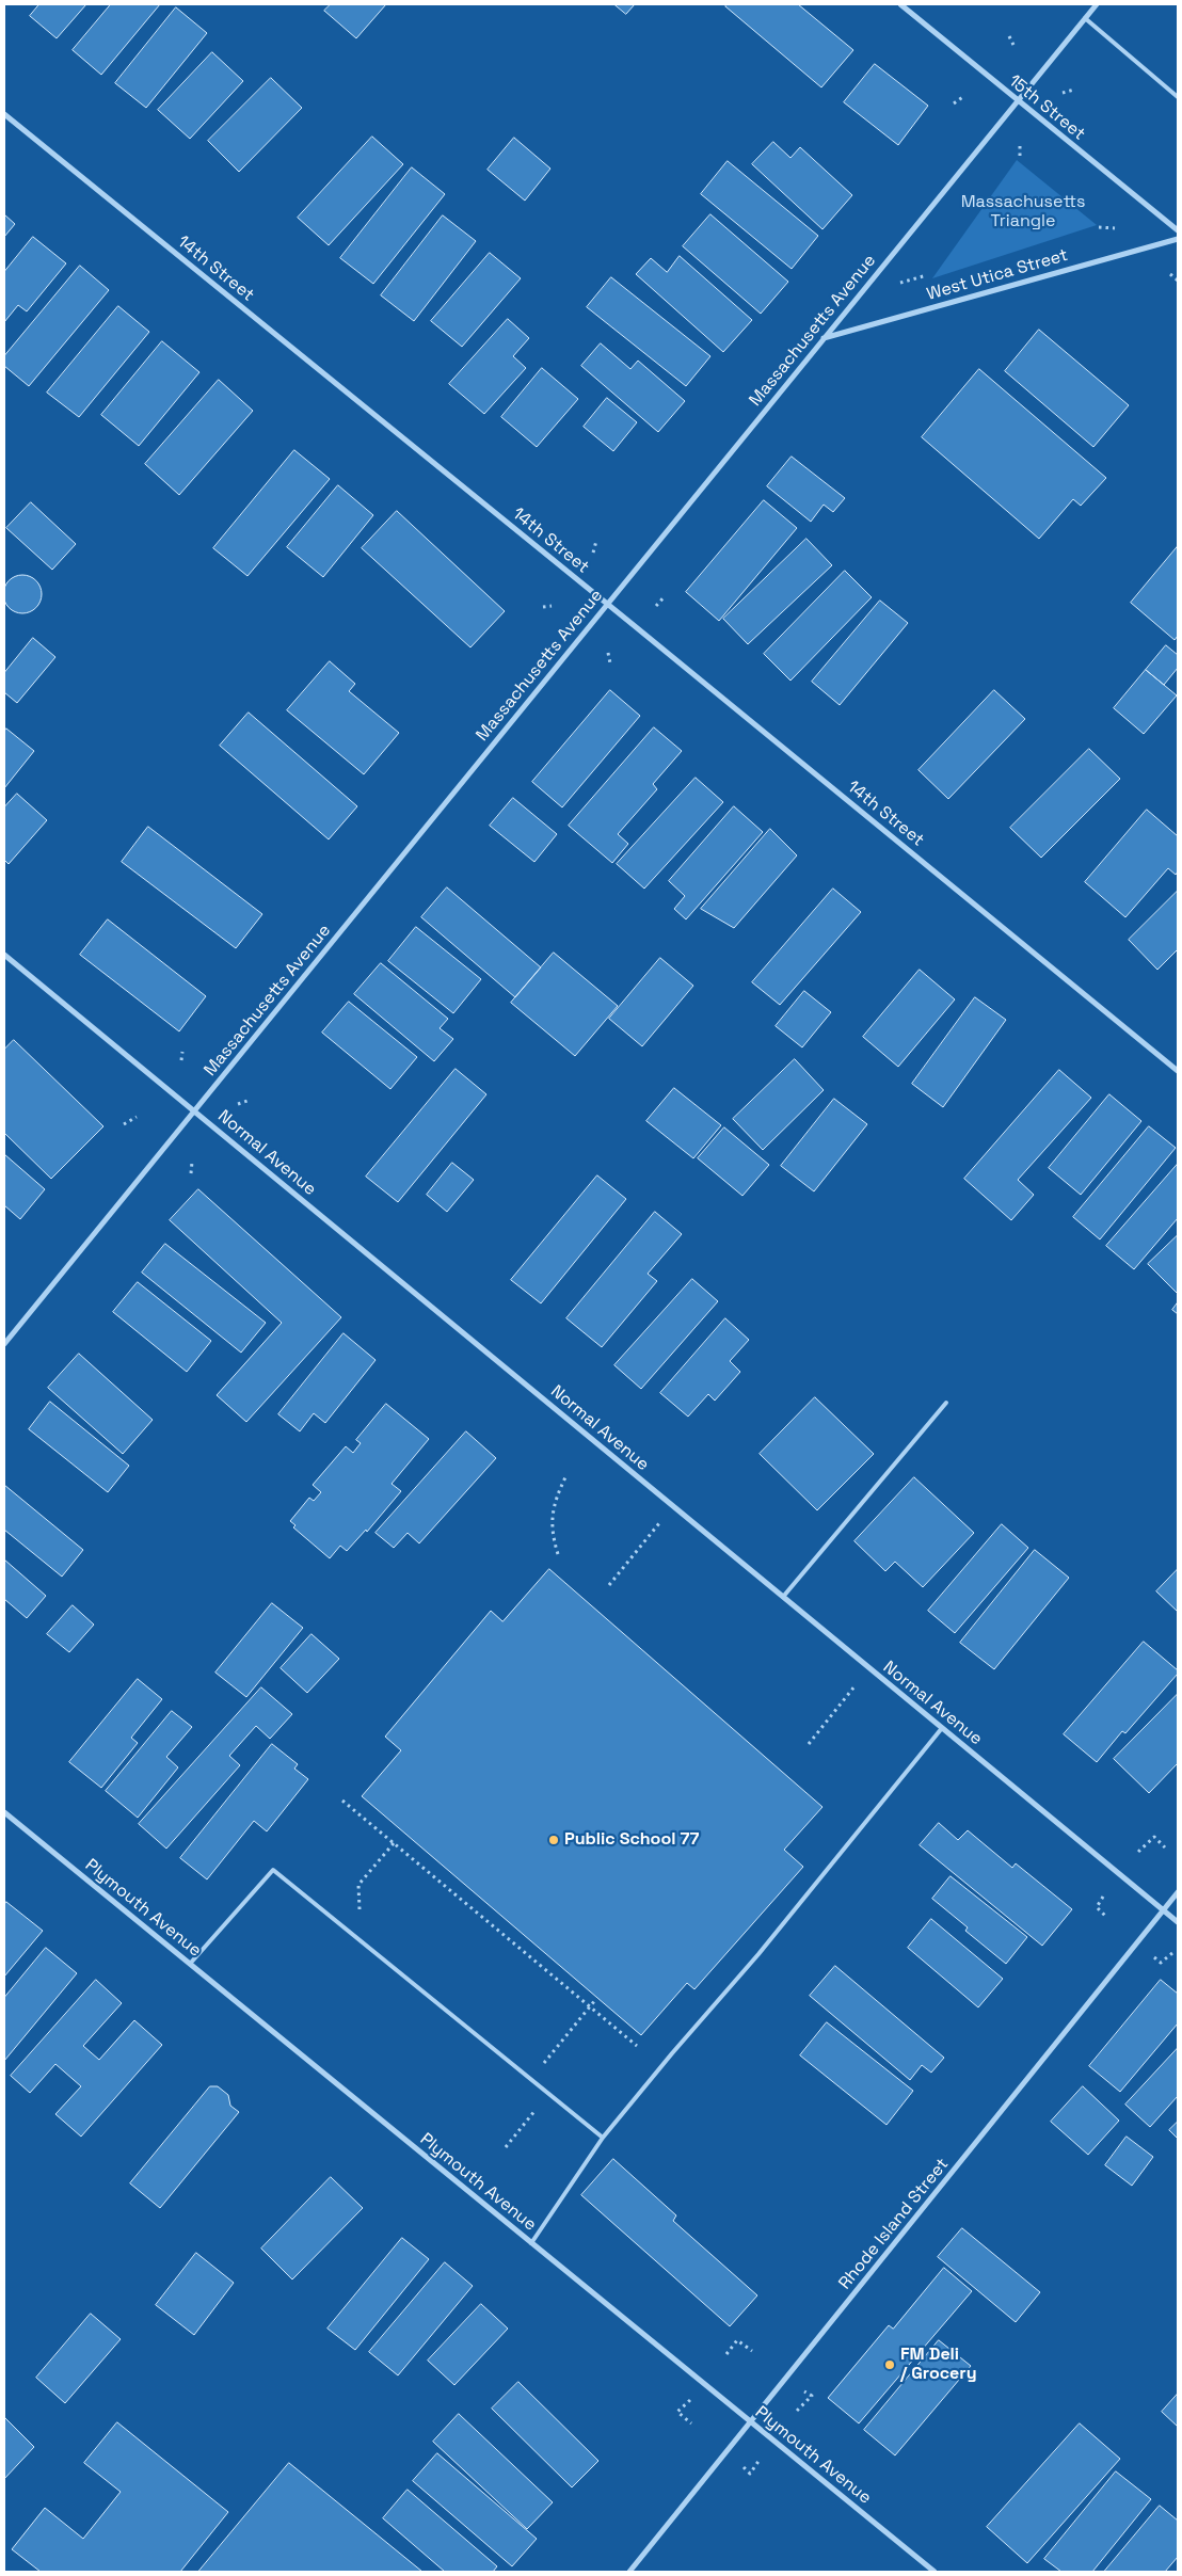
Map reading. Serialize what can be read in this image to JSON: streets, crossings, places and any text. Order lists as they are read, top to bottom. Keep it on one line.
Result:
{"streets":{"street":["15th Street","14th Street","West Utica Street","Massachusetts Avenue","Normal Avenue","Plymouth Avenue","Rhode Island Street"]},"crossings":[["15th Street","Massachusetts Avenue"],["14th Street","Massachusetts Avenue"],["West Utica Street","Massachusetts Avenue"],["Massachusetts Avenue","Normal Avenue"],["Normal Avenue","Rhode Island Street"],["Plymouth Avenue","Rhode Island Street"]],"parks":["Massachusetts Triangle"],"places":["Public School 77","FM Deli / Grocery"]}
